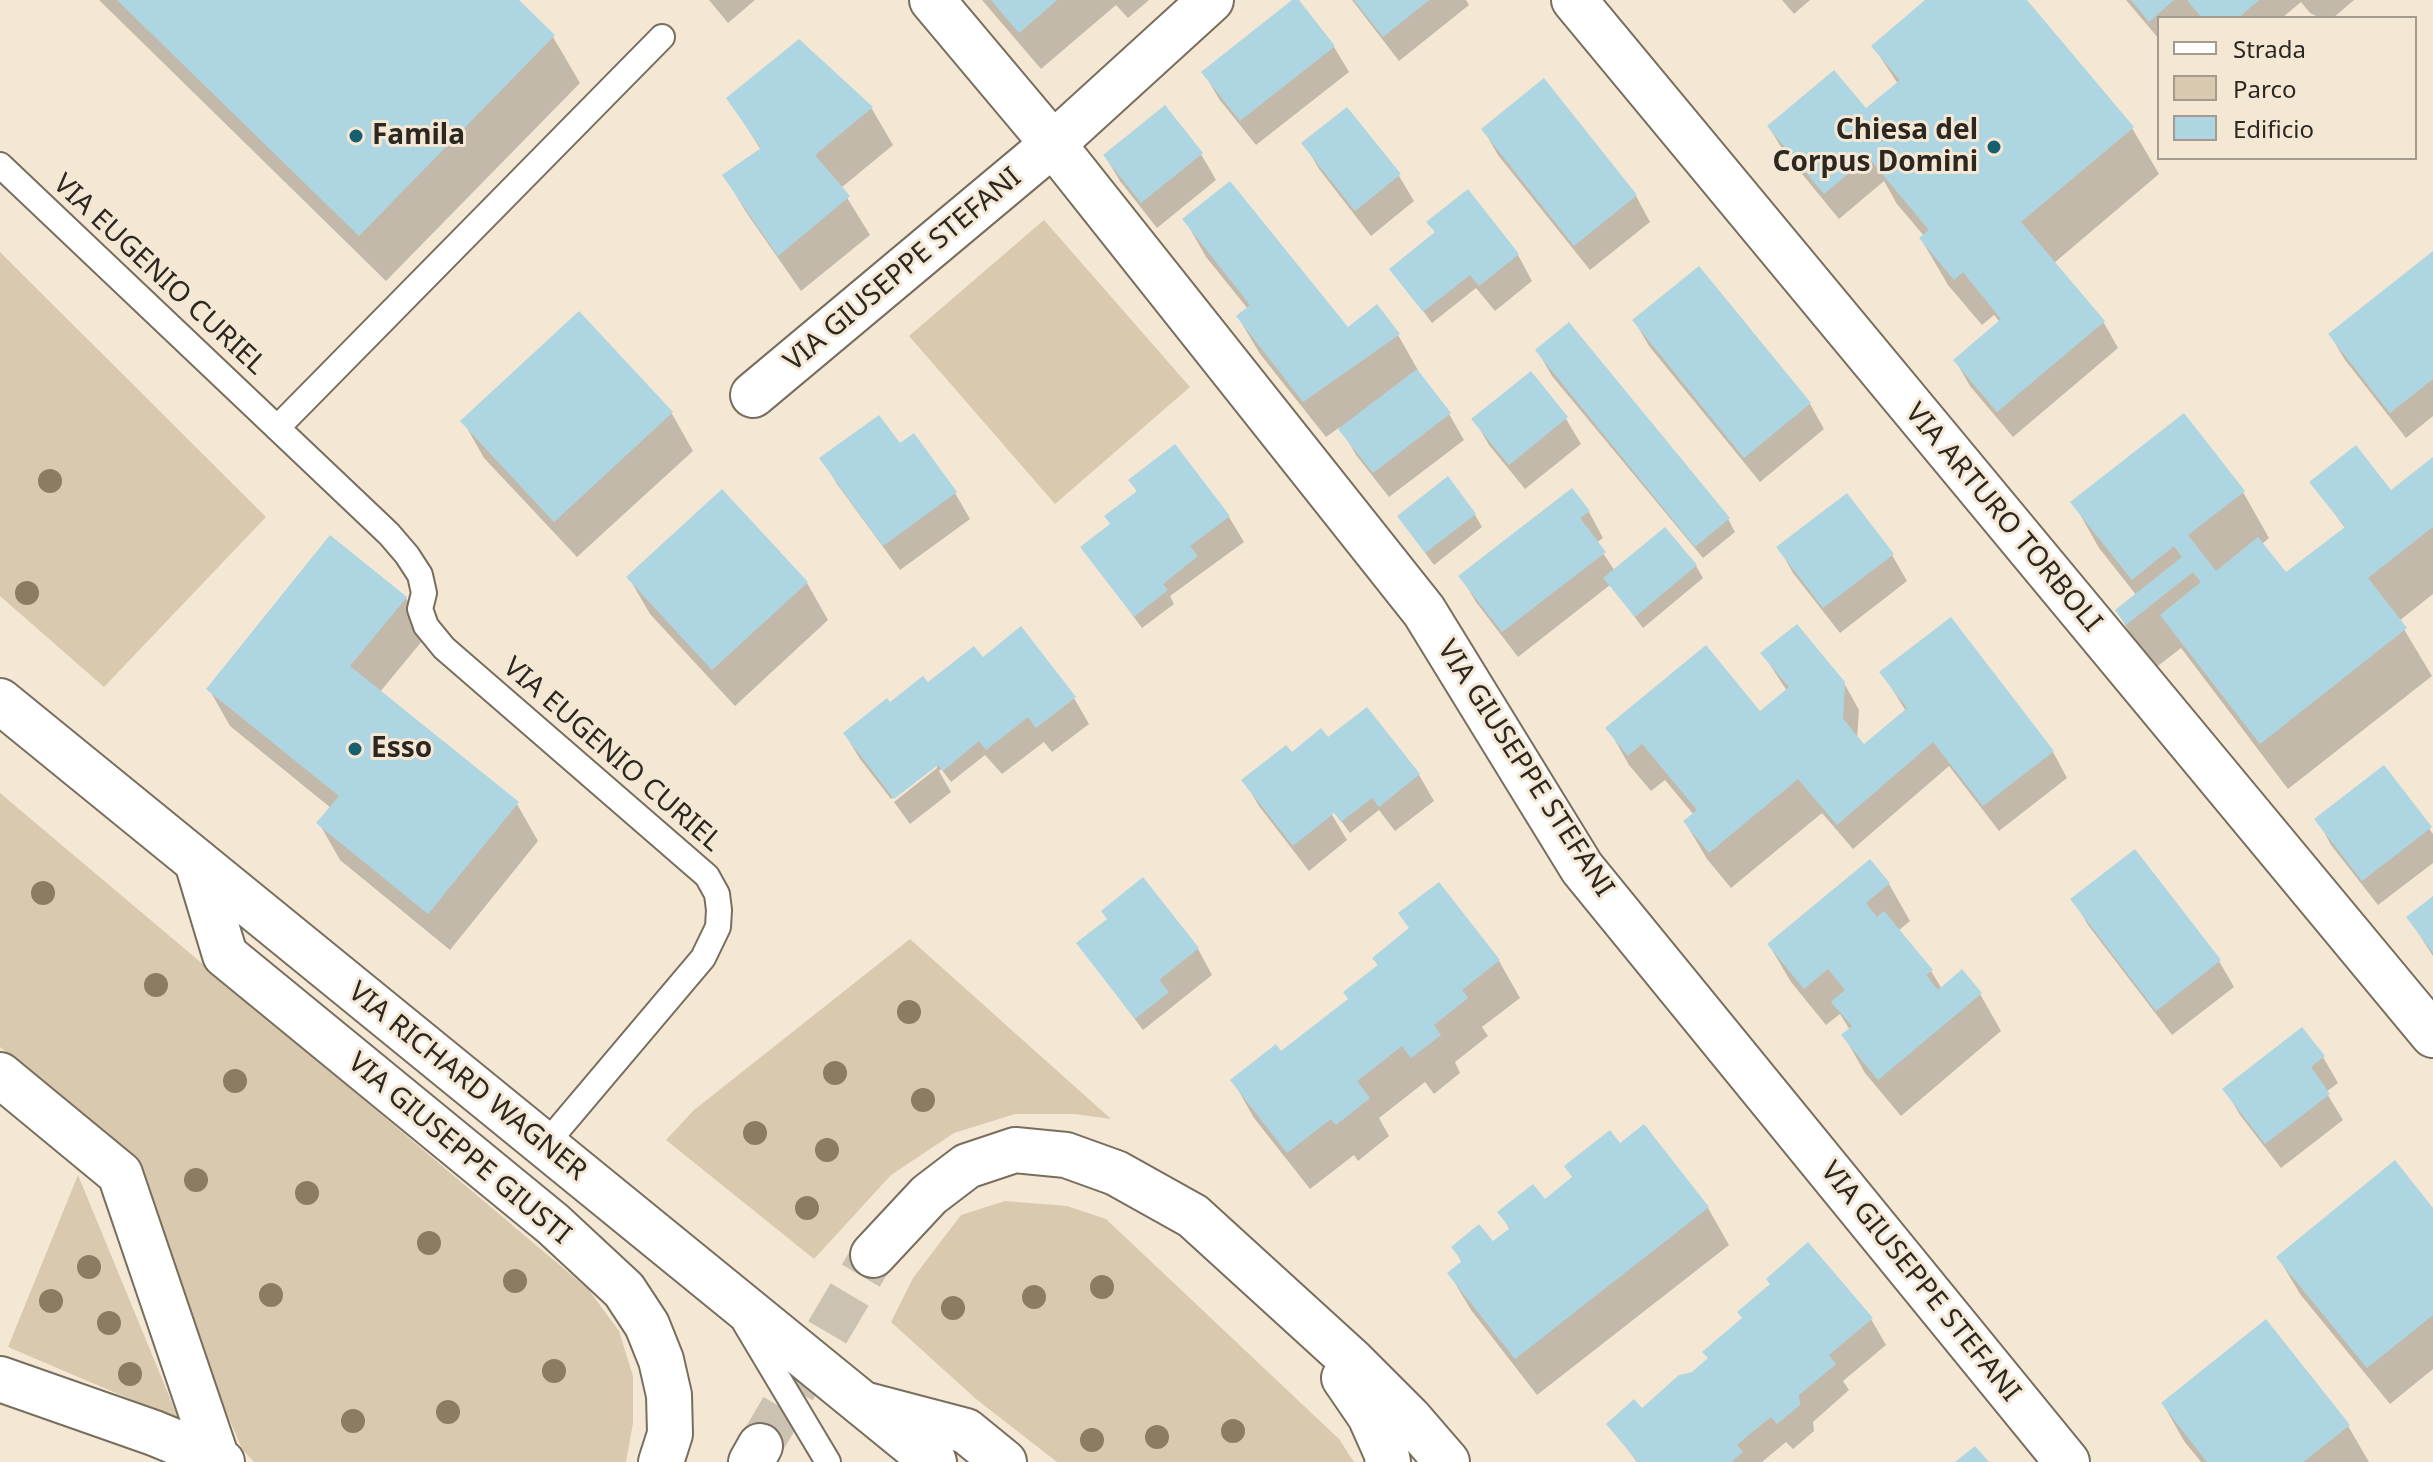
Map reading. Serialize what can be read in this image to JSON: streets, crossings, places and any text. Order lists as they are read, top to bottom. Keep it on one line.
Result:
{"streets":{"street":["VIA GIUSEPPE STEFANI","VIA ARTURO TORBOLI","VIA RICHARD WAGNER","VIA GIUSEPPE GIUSTI"],"lane":["VIA EUGENIO CURIEL"]},"crossings":[["VIA EUGENIO CURIEL","VIA RICHARD WAGNER"],["VIA RICHARD WAGNER","VIA GIUSEPPE GIUSTI"]],"places":["Famila","Chiesa del Corpus Domini","Esso"],"legend":["Strada","Parco","Edificio"]}
